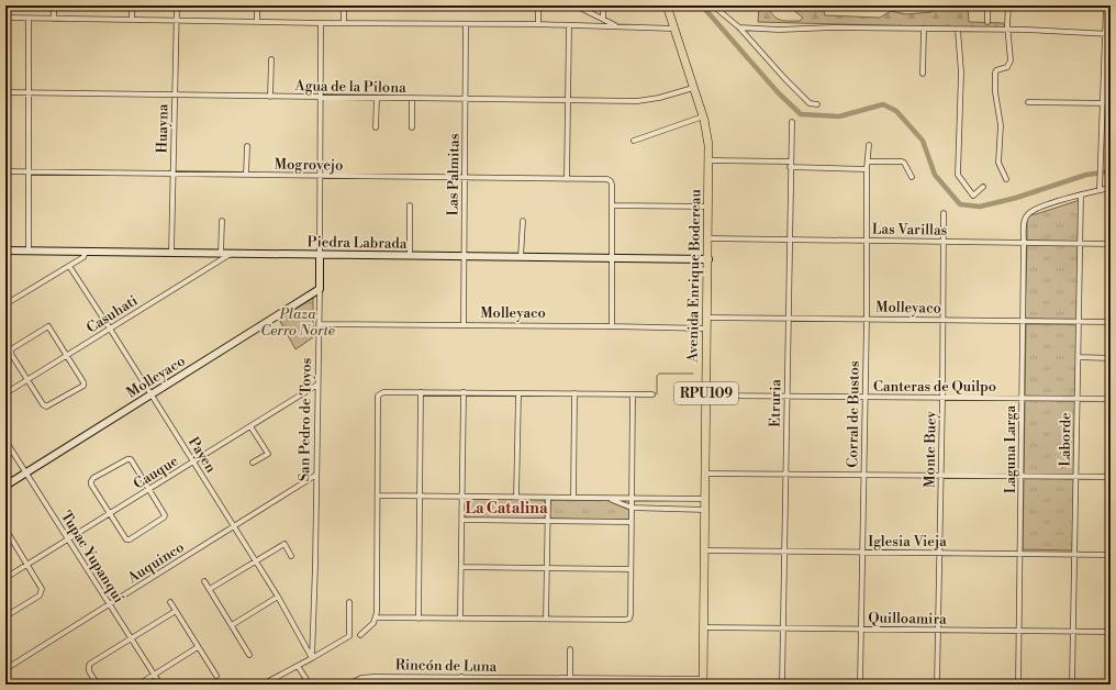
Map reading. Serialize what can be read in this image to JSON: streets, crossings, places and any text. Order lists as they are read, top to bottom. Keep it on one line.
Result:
{"streets":{"main road":["Piedra Labrada","Avenida Enrique Bodereau","Molleyaco","RPU109","San Pedro de Toyos"],"street":["Agua de la Pilona","Huayna","Mogrovejo","Las Palmitas","Las Varillas","Casuhati","Canteras de Quilpo","Etruria","Corral de Bustos","Laborde","Monte Buey","Laguna Larga","Payen","Cauque","Iglesia Vieja","Tupac Yupanqui","Auquinco","Quilloamira","Rincón de Luna"]},"crossings":[["Agua de la Pilona","Huayna"],["Agua de la Pilona","Las Palmitas"],["Agua de la Pilona","Avenida Enrique Bodereau"],["Agua de la Pilona","San Pedro de Toyos"],["Huayna","Mogrovejo"],["Huayna","Piedra Labrada"],["Mogrovejo","Las Palmitas"],["Mogrovejo","San Pedro de Toyos"],["Las Palmitas","Piedra Labrada"],["Las Palmitas","Molleyaco"],["Las Varillas","Avenida Enrique Bodereau"],["Las Varillas","Etruria"],["Las Varillas","Corral de Bustos"],["Las Varillas","Laborde"],["Las Varillas","Monte Buey"],["Las Varillas","Laguna Larga"],["Piedra Labrada","Avenida Enrique Bodereau"],["Piedra Labrada","Casuhati"],["Piedra Labrada","San Pedro de Toyos"],["Avenida Enrique Bodereau","Molleyaco"],["Avenida Enrique Bodereau","Canteras de Quilpo"],["Avenida Enrique Bodereau","Iglesia Vieja"],["Avenida Enrique Bodereau","Quilloamira"],["Avenida Enrique Bodereau","Rincón de Luna"],["Molleyaco","Etruria"],["Molleyaco","Corral de Bustos"],["Molleyaco","San Pedro de Toyos"],["Molleyaco","Laborde"],["Molleyaco","Monte Buey"],["Molleyaco","Laguna Larga"],["Molleyaco","Payen"],["Molleyaco","Tupac Yupanqui"],["Casuhati","Payen"],["Canteras de Quilpo","Etruria"],["Canteras de Quilpo","Corral de Bustos"],["Canteras de Quilpo","Laborde"],["Canteras de Quilpo","Monte Buey"],["Canteras de Quilpo","Laguna Larga"],["Etruria","Iglesia Vieja"],["Etruria","Quilloamira"],["Corral de Bustos","Iglesia Vieja"],["Corral de Bustos","Quilloamira"],["San Pedro de Toyos","Payen"],["San Pedro de Toyos","Cauque"],["San Pedro de Toyos","Auquinco"],["Laborde","Laguna Larga"],["Laborde","Iglesia Vieja"],["Laborde","Quilloamira"],["Monte Buey","Iglesia Vieja"],["Monte Buey","Quilloamira"],["Laguna Larga","Iglesia Vieja"],["Laguna Larga","Quilloamira"],["Payen","Cauque"],["Payen","Auquinco"],["Cauque","Tupac Yupanqui"],["Tupac Yupanqui","Auquinco"]],"districts":["La Catalina"],"parks":["Plaza Cerro Norte"]}
